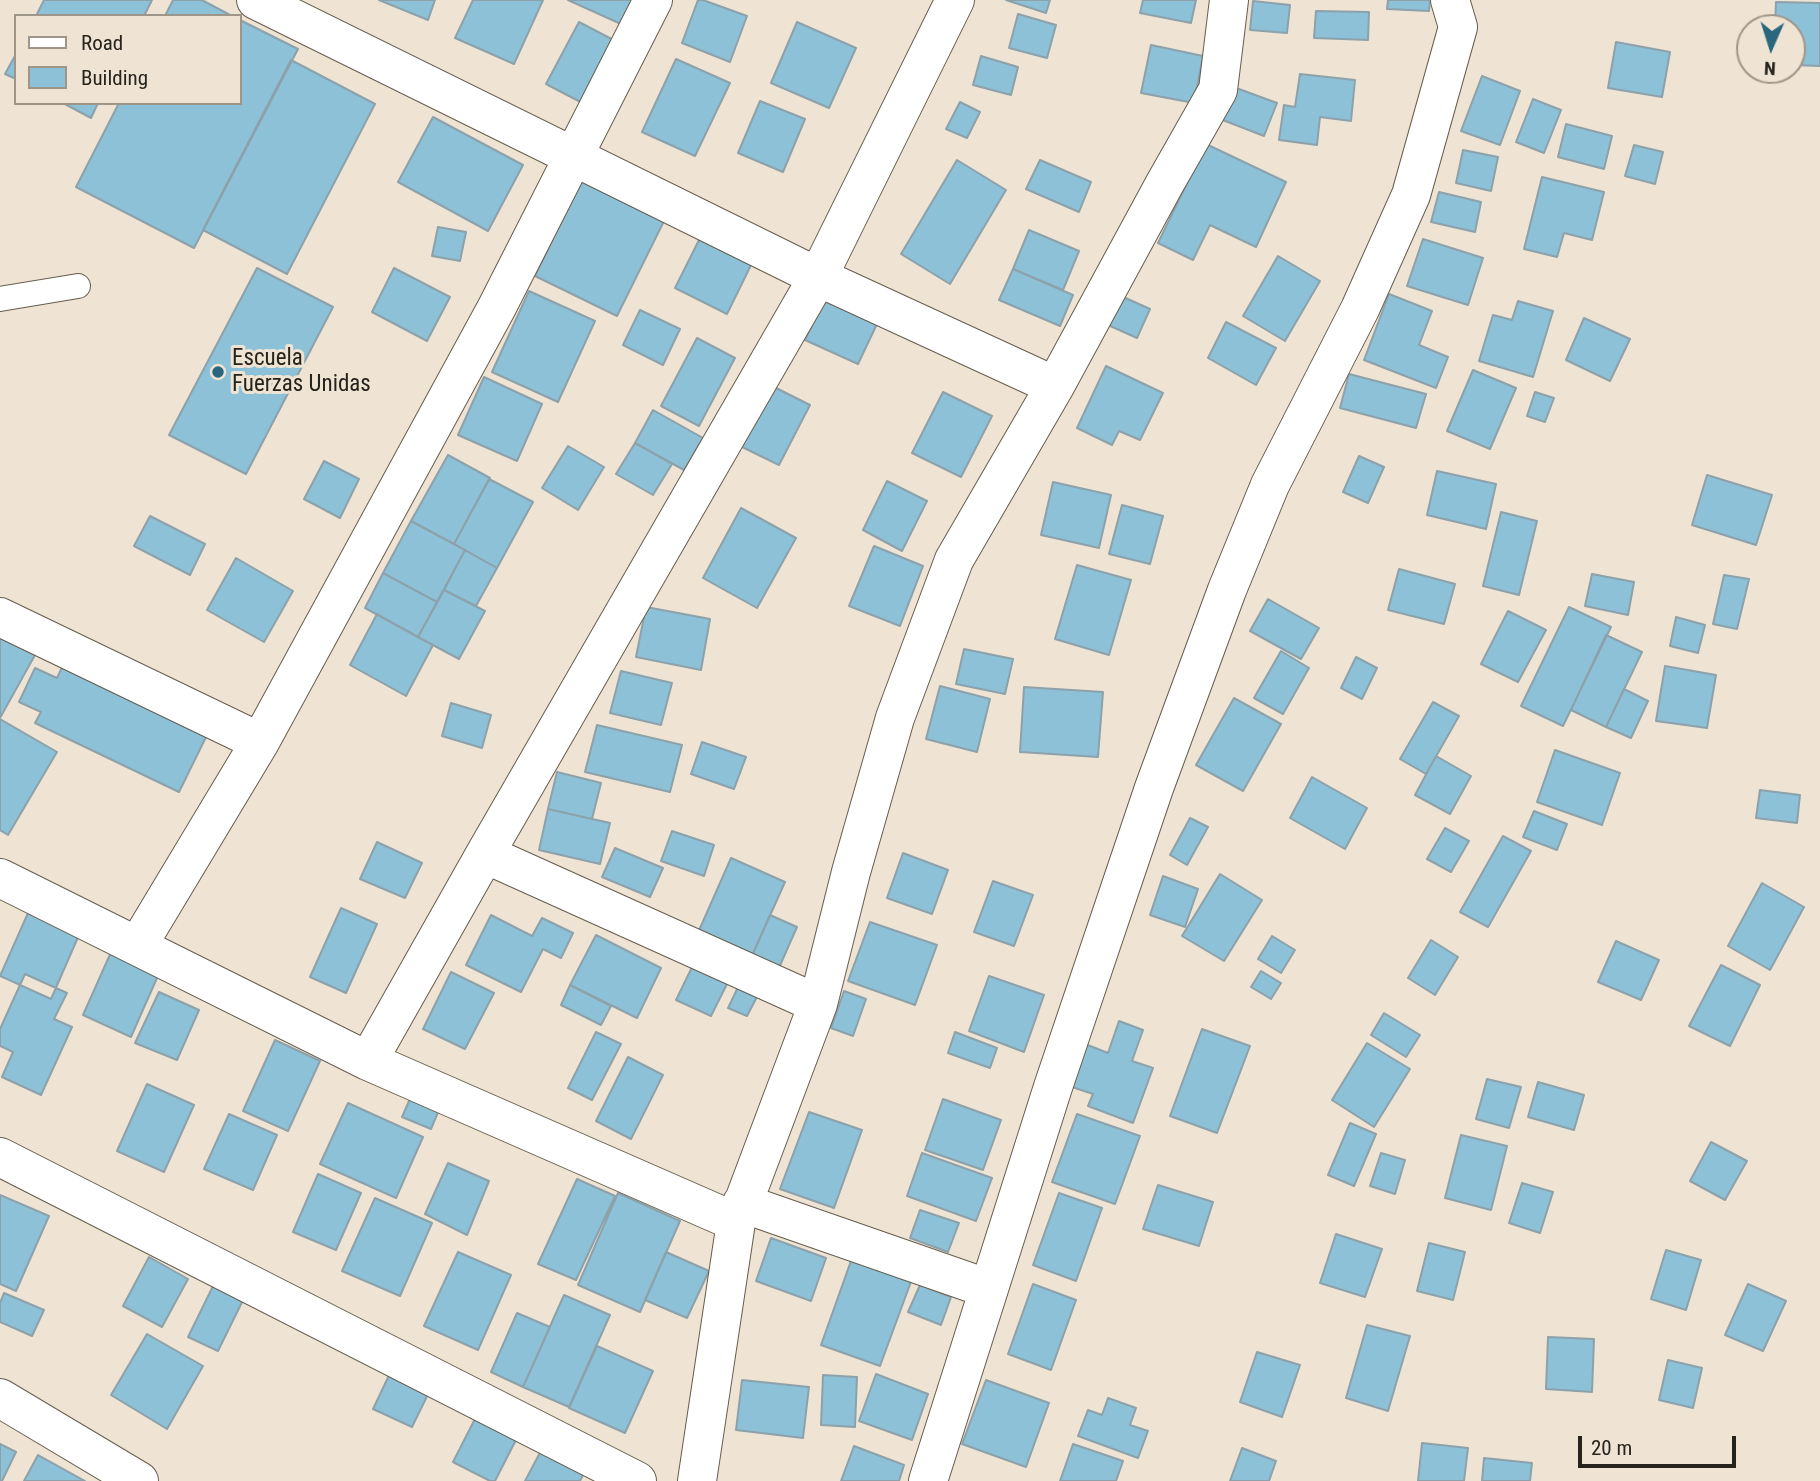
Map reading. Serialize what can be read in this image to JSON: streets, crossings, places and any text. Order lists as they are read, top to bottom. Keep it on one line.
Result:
{"places":["Escuela Fuerzas Unidas"],"legend":["Road","Building"],"scale_bar":"20 m","north":"bottom"}
